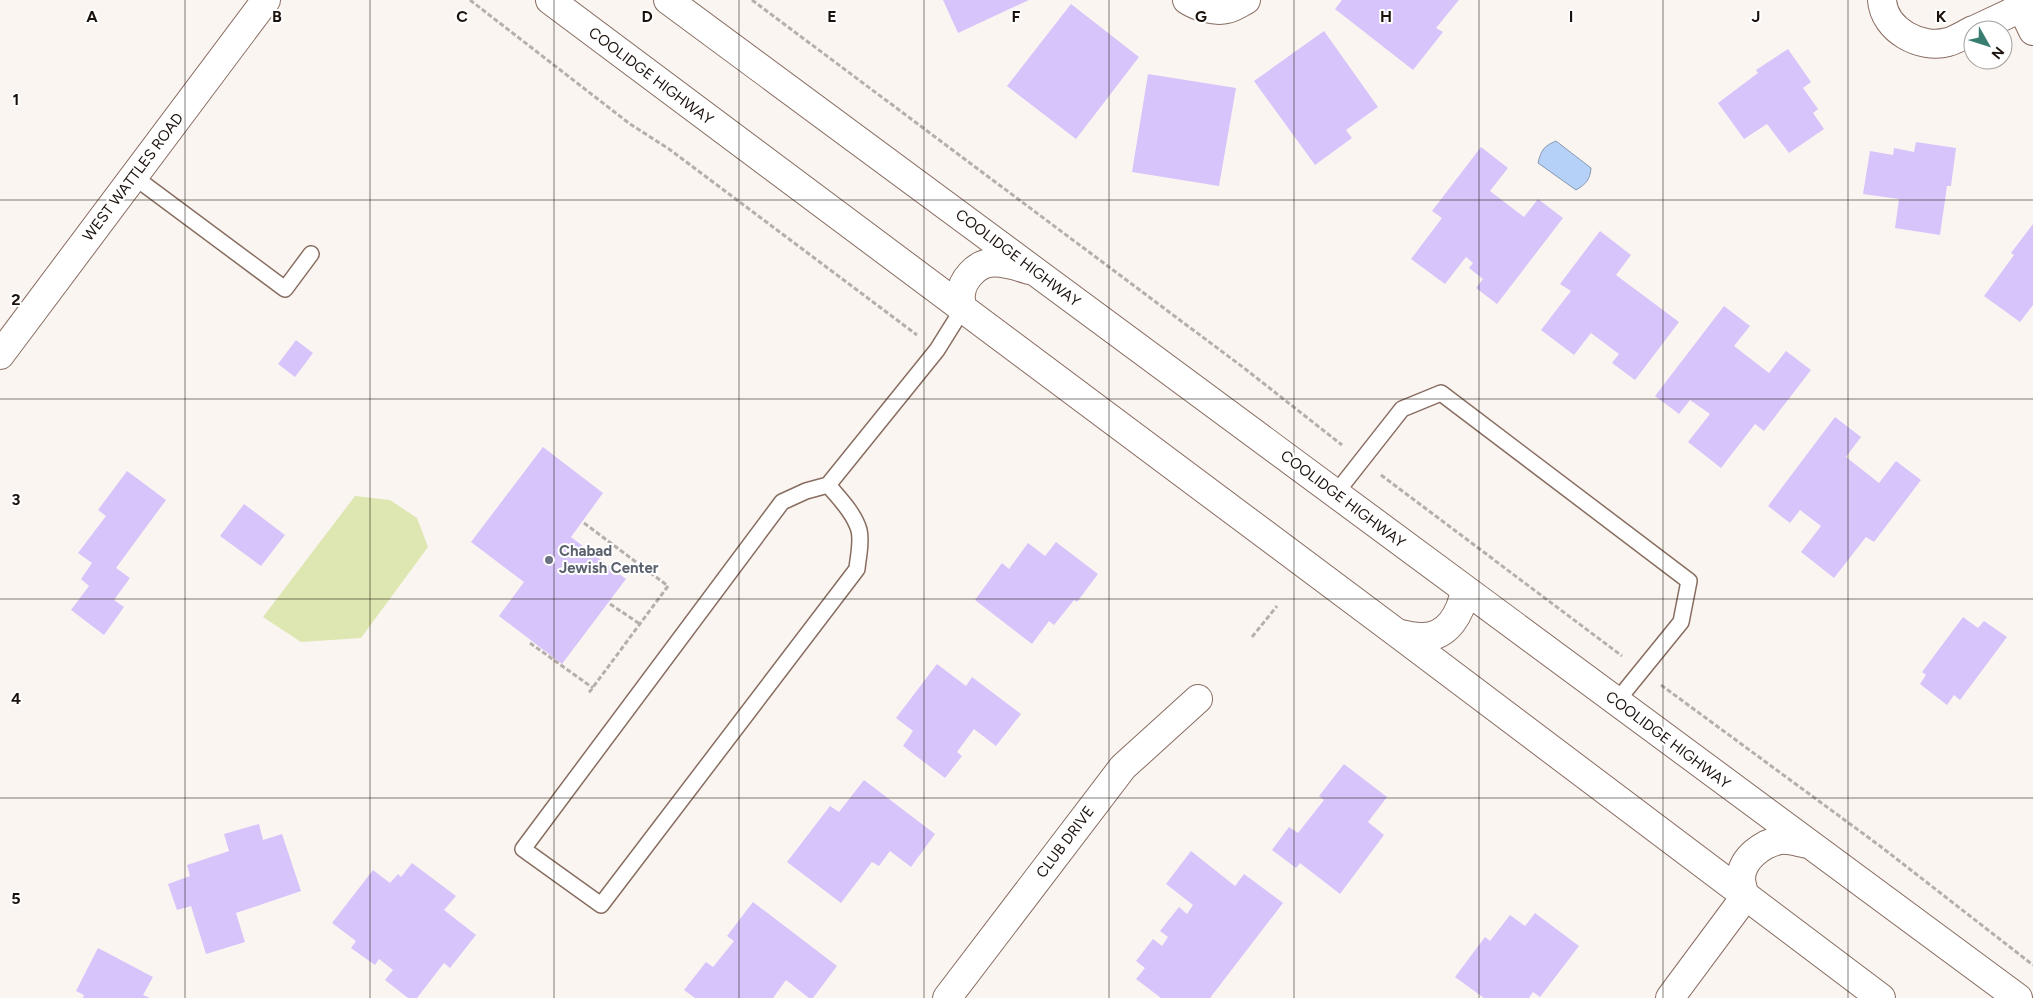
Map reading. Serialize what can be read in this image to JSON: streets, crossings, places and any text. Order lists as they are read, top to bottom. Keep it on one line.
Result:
{"streets":{"main road":["COOLIDGE HIGHWAY","WEST WATTLES ROAD","CLUB DRIVE"]},"places":["Chabad Jewish Center"],"north":"bottom right","grid":{"columns":["A","B","C","D","E","F","G","H","I","J","K"],"rows":["1","2","3","4","5"]}}
